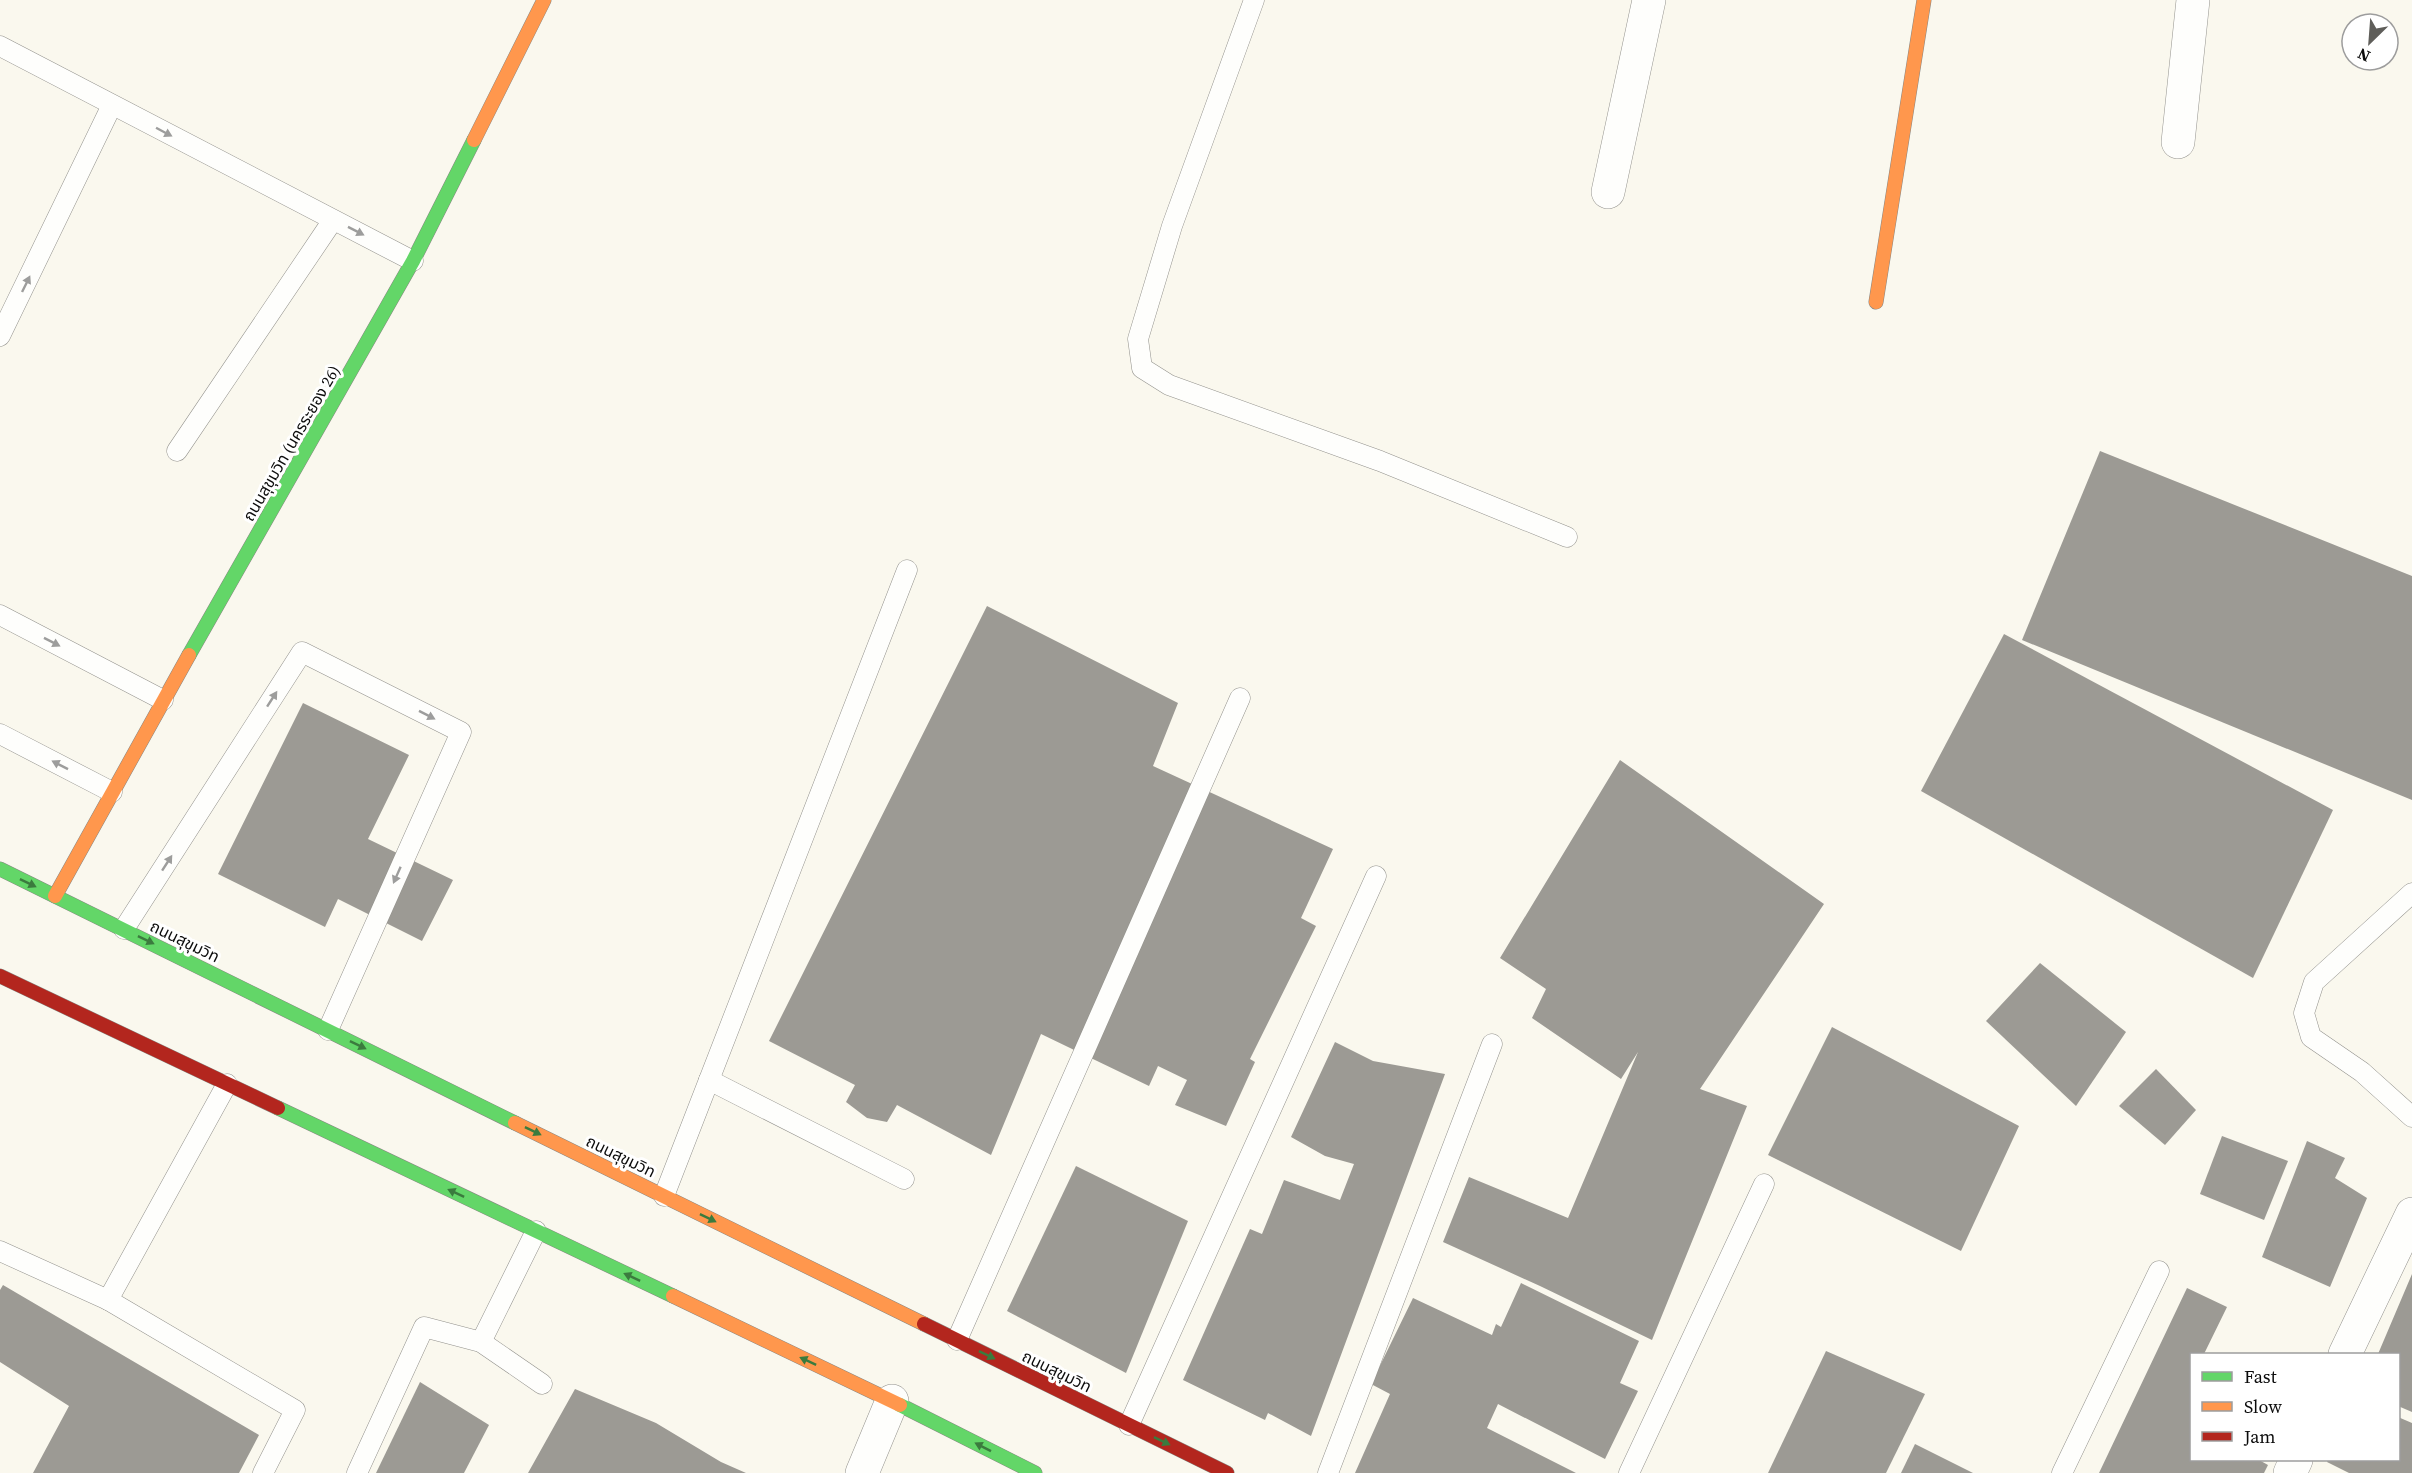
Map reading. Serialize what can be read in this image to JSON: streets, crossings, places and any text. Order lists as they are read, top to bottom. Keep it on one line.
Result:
{"streets":{"main road":["ถนนสุขุมวิท (นครระยอง 26)","ถนนสุขุมวิท"]},"crossings":[["ถนนสุขุมวิท (นครระยอง 26)","ถนนสุขุมวิท"]],"legend":["Fast","Slow","Jam"],"north":"bottom left"}
